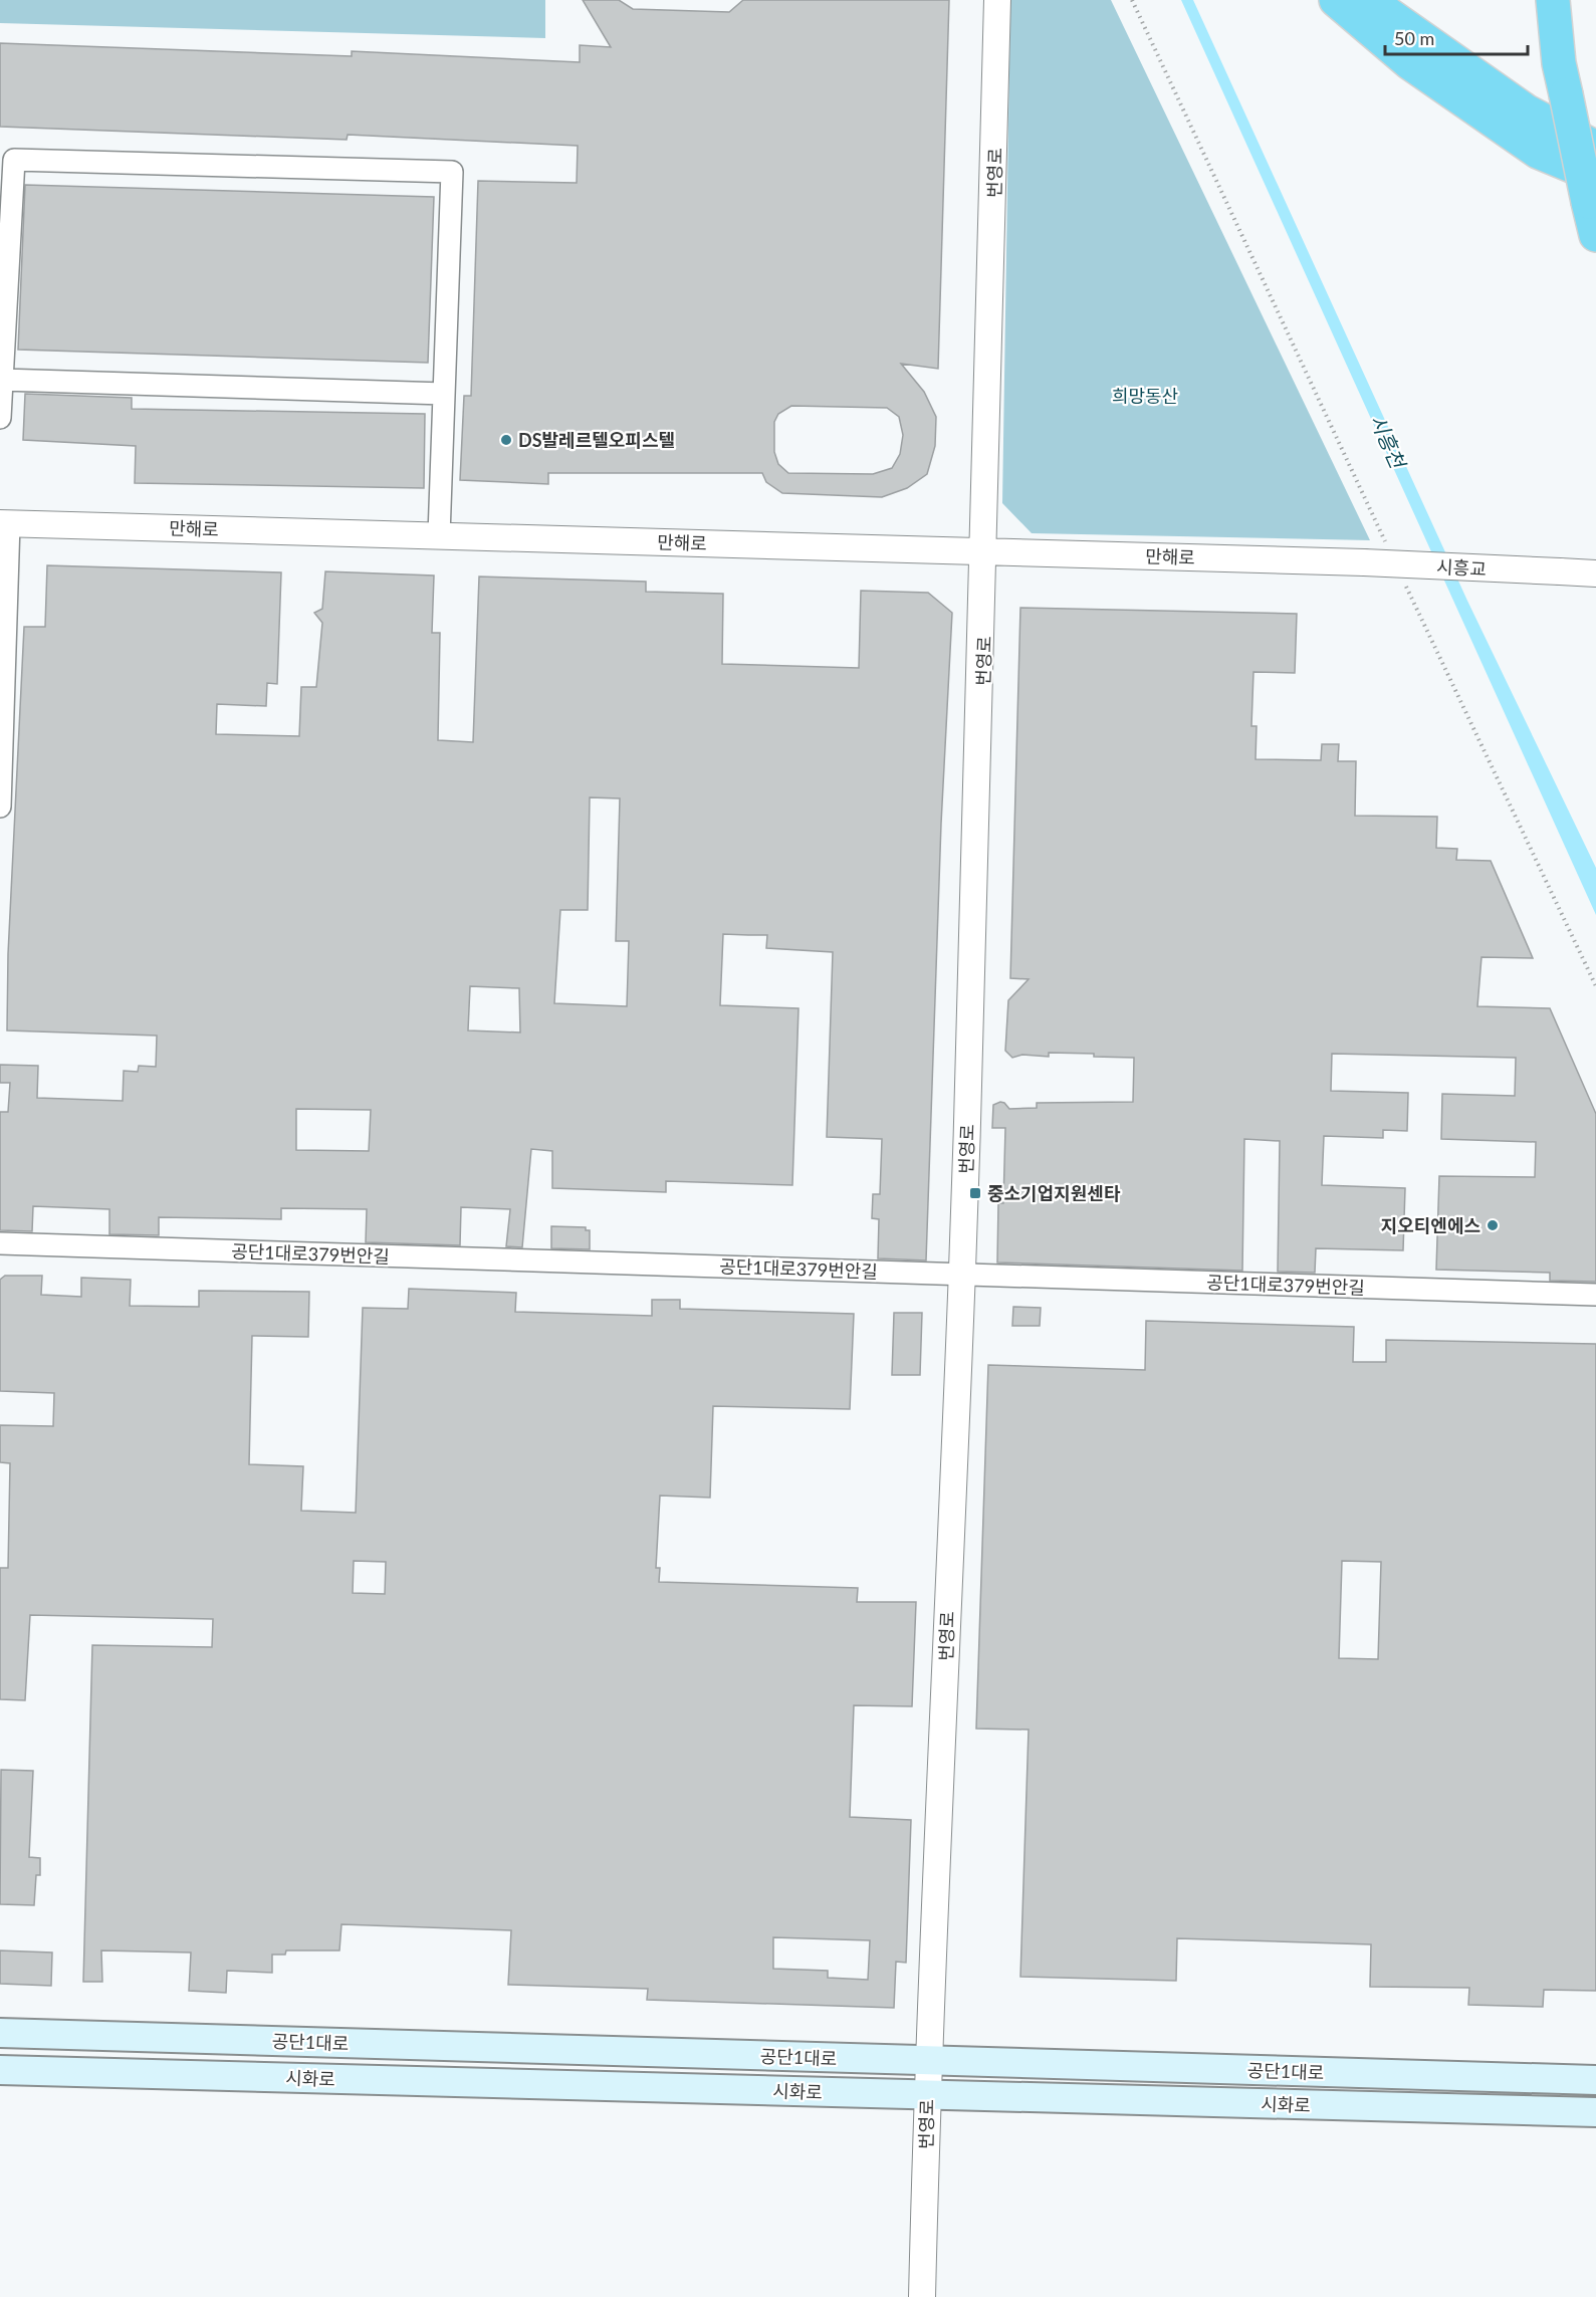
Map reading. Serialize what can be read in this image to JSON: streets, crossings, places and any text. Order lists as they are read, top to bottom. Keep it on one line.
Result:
{"streets":{"main road":["공단1대로","시화로"],"street":["번영로","만해로","시흥교","공단1대로379번안길"]},"crossings":[["번영로","만해로"],["번영로","공단1대로379번안길"],["번영로","공단1대로"],["번영로","시화로"],["만해로","시흥교"]],"water":["시흥천"],"parks":["희망동산"],"places":{"other":["DS발레르텔오피스텔","지오티엔에스"],"transit":["중소기업지원센타"]},"scale_bar":"50 m"}
